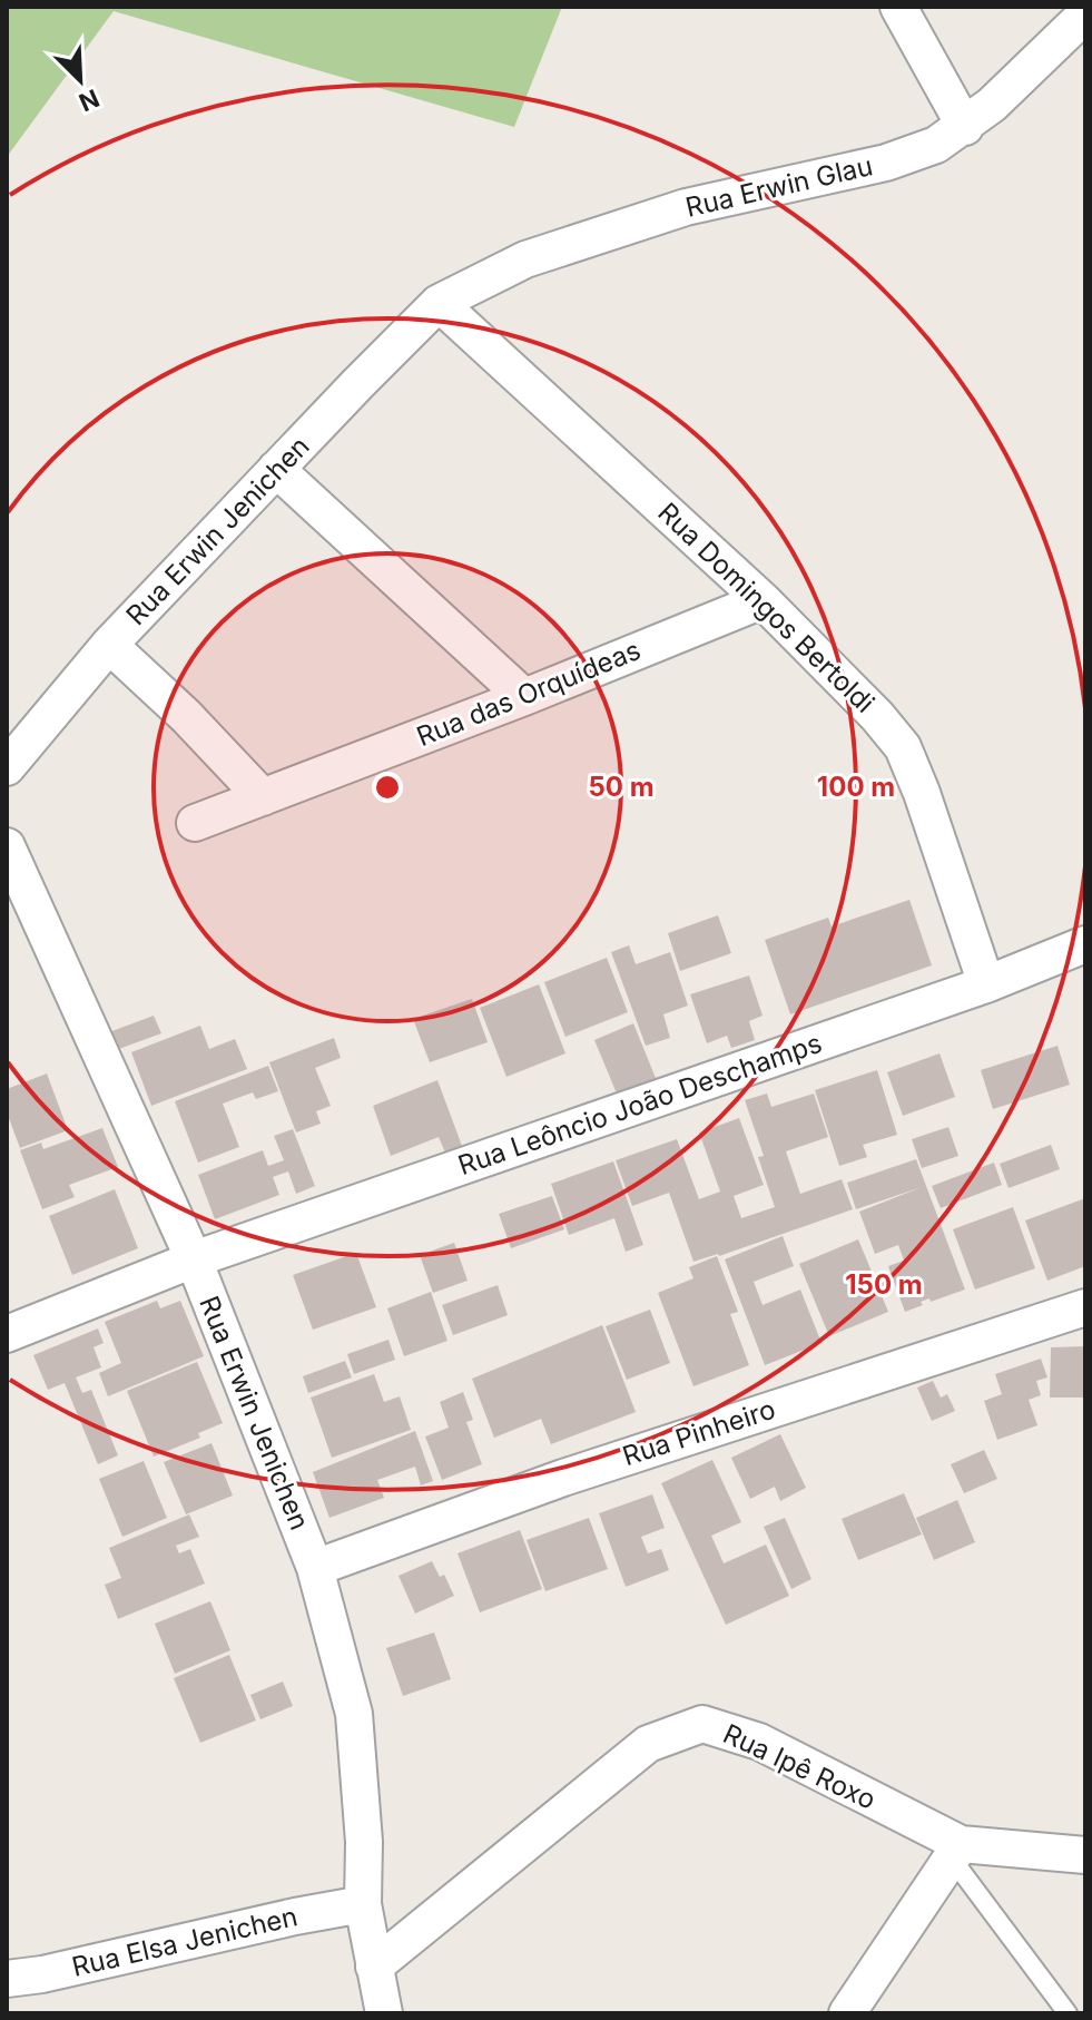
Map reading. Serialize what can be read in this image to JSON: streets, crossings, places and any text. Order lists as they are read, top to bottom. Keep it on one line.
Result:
{"streets":{"street":["Rua Erwin Glau","Rua Erwin Jenichen","Rua Domingos Bertoldi","Rua das Orquídeas","Rua Leôncio João Deschamps","Rua Pinheiro","Rua Ipê Roxo","Rua Elsa Jenichen"]},"crossings":[["Rua Erwin Glau","Rua Erwin Jenichen"],["Rua Erwin Glau","Rua Domingos Bertoldi"],["Rua Erwin Jenichen","Rua Domingos Bertoldi"],["Rua Erwin Jenichen","Rua Leôncio João Deschamps"],["Rua Erwin Jenichen","Rua Pinheiro"],["Rua Erwin Jenichen","Rua Ipê Roxo"],["Rua Erwin Jenichen","Rua Elsa Jenichen"],["Rua Domingos Bertoldi","Rua das Orquídeas"],["Rua Domingos Bertoldi","Rua Leôncio João Deschamps"]],"north":"bottom right","rings":["50 m","100 m","150 m"]}
